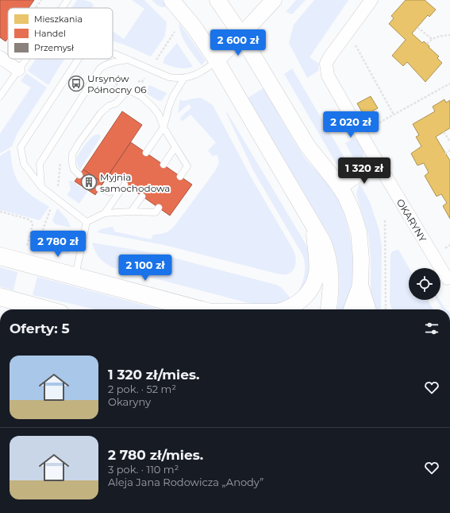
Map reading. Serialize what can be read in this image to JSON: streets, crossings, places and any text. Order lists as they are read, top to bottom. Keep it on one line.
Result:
{"streets":{"street":["OKARYNY"]},"places":{"bus stop":["Ursynów Północny 06"],"building":["Myjnia samochodowa"]},"legend":["Mieszkania","Handel","Przemysł"],"page":{"price":["2 600 zł","2 020 zł","1 320 zł","2 780 zł","2 100 zł"],"heading":"Oferty: 5","list":[{"name":"1 320 zł/mies.","note":"2 pok. · 52 m² · Okaryny"},{"name":"2 780 zł/mies.","note":"3 pok. · 110 m² · Aleja Jana Rodowicza „Anody”"}]}}
